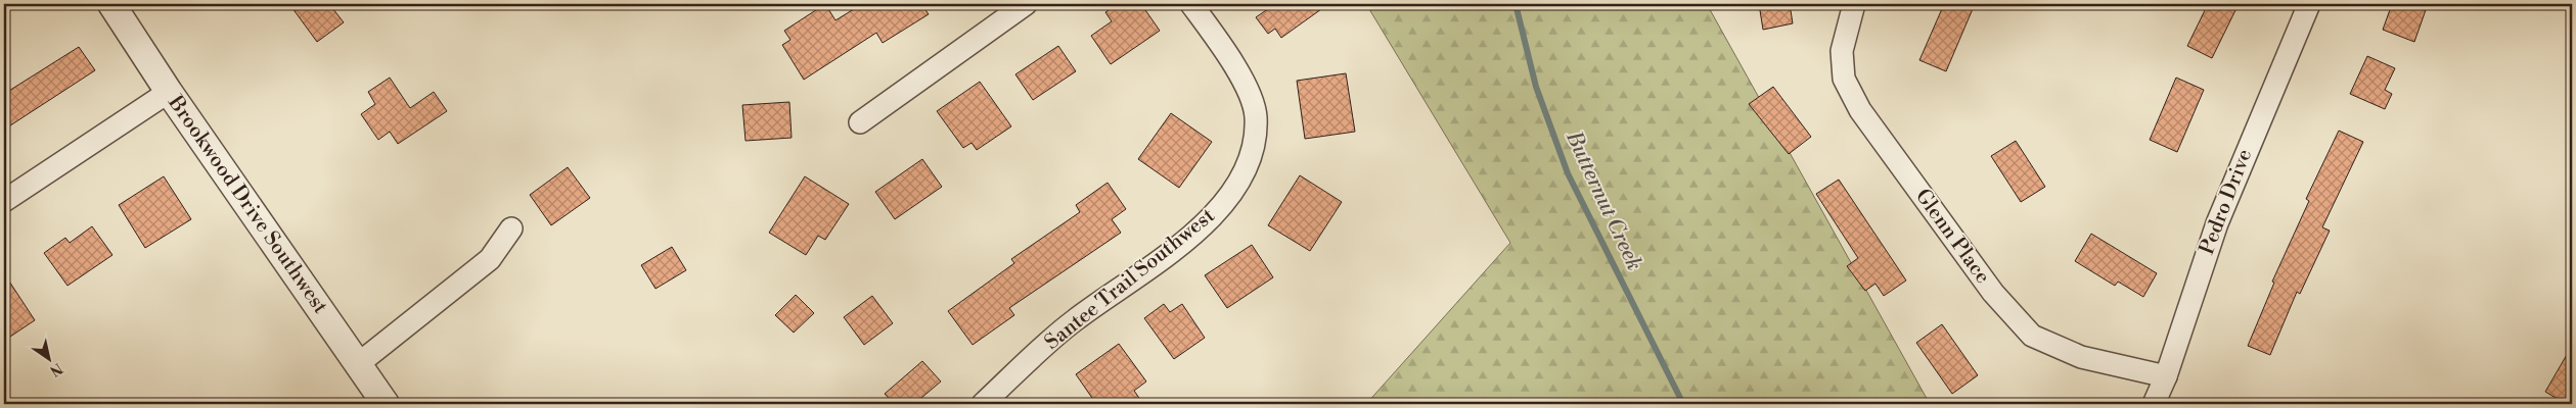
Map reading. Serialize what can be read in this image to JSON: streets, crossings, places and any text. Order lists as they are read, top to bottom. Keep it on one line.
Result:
{"streets":{"street":["Pedro Drive","Brookwood Drive Southwest","Glenn Place","Santee Trail Southwest"]},"crossings":[["Pedro Drive","Glenn Place"]],"water":["Butternut Creek"],"north":"bottom right"}
